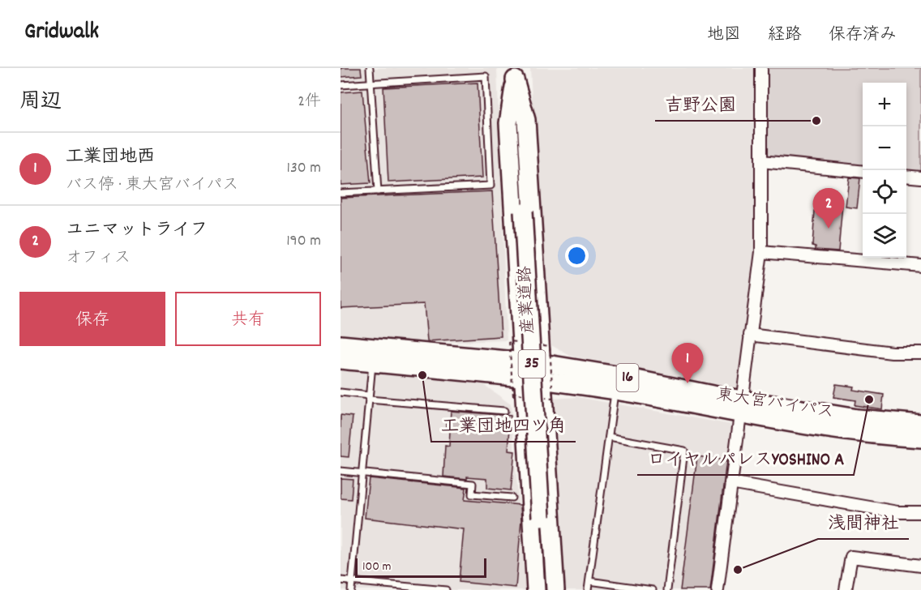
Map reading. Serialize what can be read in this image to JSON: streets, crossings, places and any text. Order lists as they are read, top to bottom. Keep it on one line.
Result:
{"streets":{"main road":["産業道路","35","16","東大宮バイパス"]},"crossings":[["産業道路","35"],["35","東大宮バイパス"]],"places":["吉野公園","工業団地四ツ角","ロイヤルパレスYOSHINO A","浅間神社"],"scale_bar":"100 m","page":{"header":"Gridwalk","nav":["地図","経路","保存済み"],"heading":["周辺","2件"],"map_buttons":["+","−"],"list":[{"mark":"1","name":"工業団地西","note":"バス停 · 東大宮バイパス","value":"130 m"},{"mark":"2","name":"ユニマットライフ","note":"オフィス","value":"190 m"}],"pins":["2","1"],"buttons":["保存","共有"],"scale":"100 m"}}
